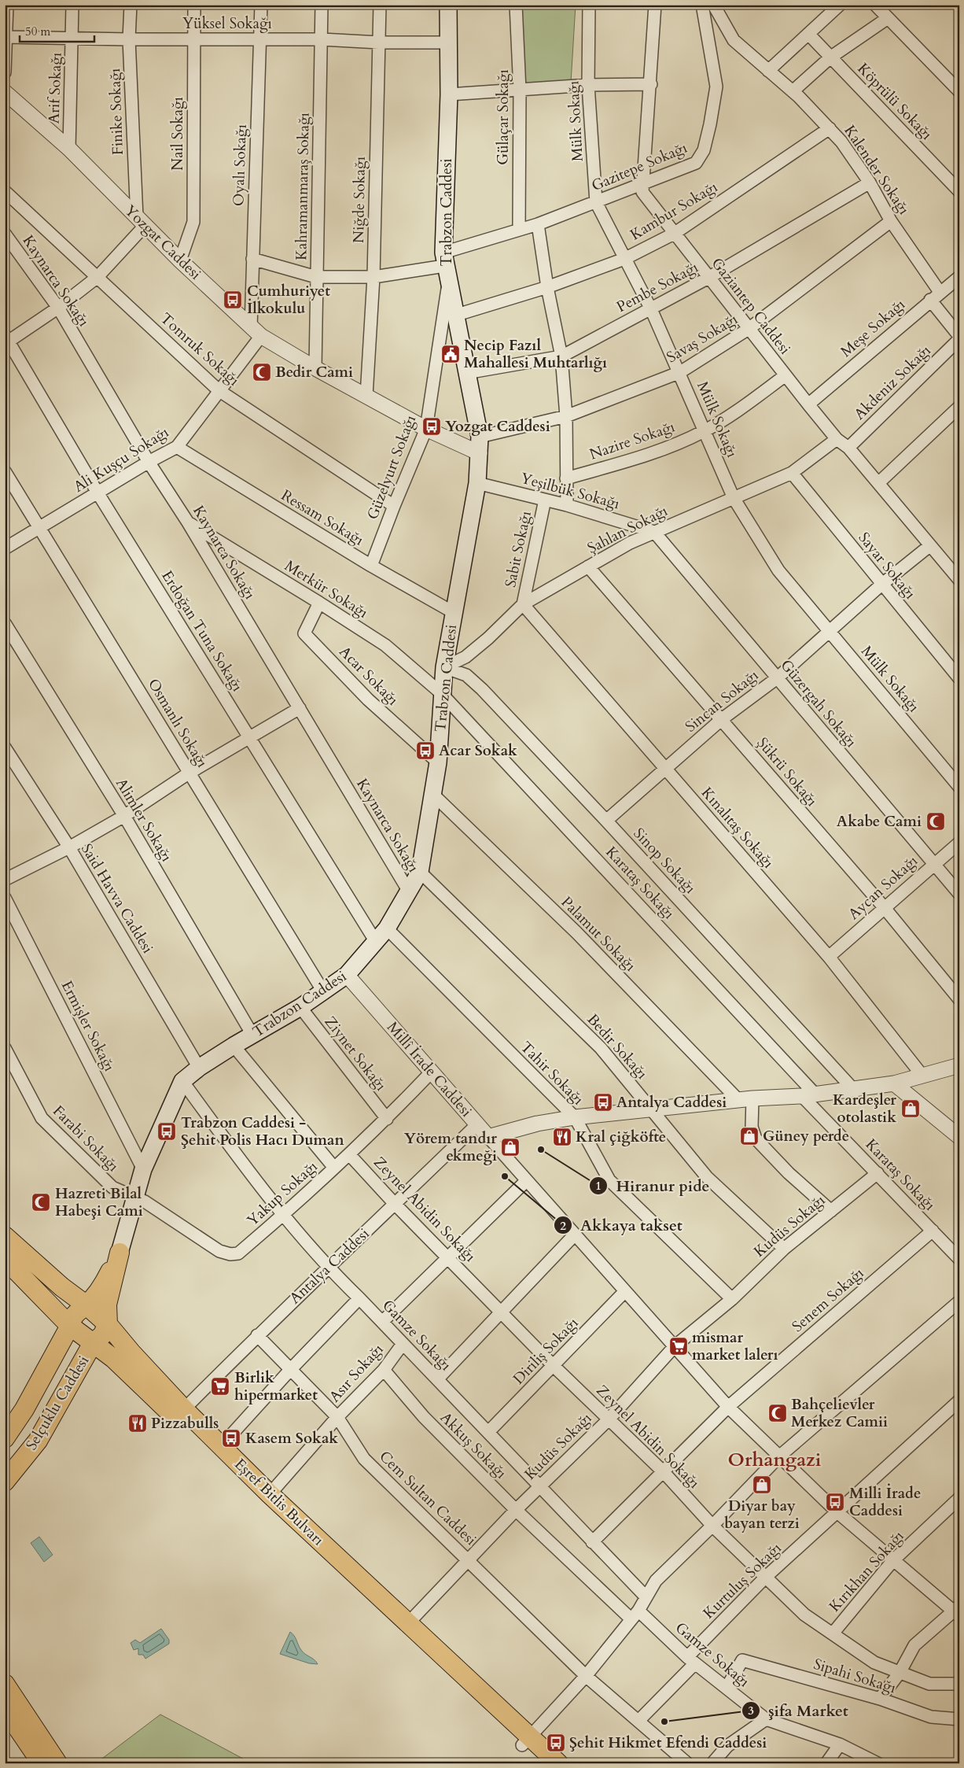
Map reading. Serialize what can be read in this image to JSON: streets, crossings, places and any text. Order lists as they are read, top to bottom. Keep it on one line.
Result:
{"streets":{"main road":["Trabzon Caddesi","Selçuklu Caddesi","Eşref Bitlis Bulvarı"],"street":["Yüksel Sokağı","Arif Sokağı","Köprülü Sokağı","Finike Sokağı","Gülaçar Sokağı","Mülk Sokağı","Nail Sokağı","Oyalı Sokağı","Gazitepe Sokağı","Kalender Sokağı","Kahramanmaraş Sokağı","Niğde Sokağı","Kambur Sokağı","Yozgat Caddesi","Kaynarca Sokağı","Pembe Sokağı","Gaziantep Caddesi","Meşe Sokağı","Savaş Sokağı","Tomruk Sokağı","Akdeniz Sokağı","Nazire Sokağı","Ali Kuşçu Sokağı","Güzelyurt Sokağı","Yeşilbük Sokağı","Ressam Sokağı","Şahlan Sokağı","Sabit Sokağı","Sayar Sokağı","Merkür Sokağı","Erdoğan Tuna Sokağı","Acar Sokağı","Sincan Sokağı","Güzergah Sokağı","Osmanlı Sokağı","Şükrü Sokağı","Alimler Sokağı","Kınalıtaş Sokağı","Sinop Sokağı","Karataş Sokağı","Aycan Sokağı","Said Havva Caddesi","Palamut Sokağı","Ermişler Sokağı","Bedir Sokağı","Ziynet Sokağı","Millî İrade Caddesi","Tahir Sokağı","Farabi Sokağı","Yakup Sokağı","Zeynel Abidin Sokağı","Kudüs Sokağı","Antalya Caddesi","Senem Sokağı","Gamze Sokağı","Diriliş Sokağı","Asır Sokağı","Akkuş Sokağı","Cem Sultan Caddesi","Kırıkhan Sokağı","Kurtuluş Sokağı","Sipahi Sokağı"]},"crossings":[["Yüksel Sokağı","Arif Sokağı"],["Yüksel Sokağı","Finike Sokağı"],["Yüksel Sokağı","Nail Sokağı"],["Yüksel Sokağı","Oyalı Sokağı"],["Yüksel Sokağı","Kahramanmaraş Sokağı"],["Yüksel Sokağı","Niğde Sokağı"],["Yüksel Sokağı","Trabzon Caddesi"],["Arif Sokağı","Yozgat Caddesi"],["Finike Sokağı","Yozgat Caddesi"],["Gülaçar Sokağı","Gazitepe Sokağı"],["Mülk Sokağı","Gazitepe Sokağı"],["Mülk Sokağı","Kambur Sokağı"],["Mülk Sokağı","Pembe Sokağı"],["Mülk Sokağı","Savaş Sokağı"],["Mülk Sokağı","Nazire Sokağı"],["Mülk Sokağı","Şahlan Sokağı"],["Mülk Sokağı","Sincan Sokağı"],["Nail Sokağı","Yozgat Caddesi"],["Oyalı Sokağı","Gazitepe Sokağı"],["Oyalı Sokağı","Yozgat Caddesi"],["Oyalı Sokağı","Ali Kuşçu Sokağı"],["Gazitepe Sokağı","Kalender Sokağı"],["Gazitepe Sokağı","Kahramanmaraş Sokağı"],["Gazitepe Sokağı","Niğde Sokağı"],["Gazitepe Sokağı","Trabzon Caddesi"],["Gazitepe Sokağı","Gaziantep Caddesi"],["Kalender Sokağı","Kambur Sokağı"],["Kalender Sokağı","Pembe Sokağı"],["Kalender Sokağı","Meşe Sokağı"],["Kalender Sokağı","Savaş Sokağı"],["Kalender Sokağı","Akdeniz Sokağı"],["Kahramanmaraş Sokağı","Yozgat Caddesi"],["Niğde Sokağı","Yozgat Caddesi"],["Kambur Sokağı","Trabzon Caddesi"],["Kambur Sokağı","Gaziantep Caddesi"],["Trabzon Caddesi","Yozgat Caddesi"],["Trabzon Caddesi","Kaynarca Sokağı"],["Trabzon Caddesi","Pembe Sokağı"],["Trabzon Caddesi","Savaş Sokağı"],["Trabzon Caddesi","Güzelyurt Sokağı"],["Trabzon Caddesi","Yeşilbük Sokağı"],["Trabzon Caddesi","Ressam Sokağı"],["Trabzon Caddesi","Şahlan Sokağı"],["Trabzon Caddesi","Merkür Sokağı"],["Trabzon Caddesi","Erdoğan Tuna Sokağı"],["Trabzon Caddesi","Acar Sokağı"],["Trabzon Caddesi","Osmanlı Sokağı"],["Trabzon Caddesi","Alimler Sokağı"],["Trabzon Caddesi","Sinop Sokağı"],["Trabzon Caddesi","Karataş Sokağı"],["Trabzon Caddesi","Said Havva Caddesi"],["Trabzon Caddesi","Palamut Sokağı"],["Trabzon Caddesi","Ermişler Sokağı"],["Trabzon Caddesi","Bedir Sokağı"],["Trabzon Caddesi","Ziynet Sokağı"],["Trabzon Caddesi","Millî İrade Caddesi"],["Trabzon Caddesi","Tahir Sokağı"],["Trabzon Caddesi","Farabi Sokağı"],["Trabzon Caddesi","Yakup Sokağı"],["Trabzon Caddesi","Gamze Sokağı"],["Trabzon Caddesi","Selçuklu Caddesi"],["Trabzon Caddesi","Eşref Bitlis Bulvarı"],["Yozgat Caddesi","Savaş Sokağı"],["Yozgat Caddesi","Ali Kuşçu Sokağı"],["Yozgat Caddesi","Güzelyurt Sokağı"],["Kaynarca Sokağı","Ali Kuşçu Sokağı"],["Kaynarca Sokağı","Merkür Sokağı"],["Pembe Sokağı","Gaziantep Caddesi"],["Gaziantep Caddesi","Meşe Sokağı"],["Gaziantep Caddesi","Savaş Sokağı"],["Gaziantep Caddesi","Akdeniz Sokağı"],["Gaziantep Caddesi","Nazire Sokağı"],["Gaziantep Caddesi","Şahlan Sokağı"],["Gaziantep Caddesi","Sincan Sokağı"],["Tomruk Sokağı","Ali Kuşçu Sokağı"],["Tomruk Sokağı","Güzelyurt Sokağı"],["Ali Kuşçu Sokağı","Ressam Sokağı"],["Ali Kuşçu Sokağı","Erdoğan Tuna Sokağı"],["Ali Kuşçu Sokağı","Osmanlı Sokağı"],["Güzelyurt Sokağı","Ressam Sokağı"],["Yeşilbük Sokağı","Şahlan Sokağı"],["Yeşilbük Sokağı","Sabit Sokağı"],["Yeşilbük Sokağı","Güzergah Sokağı"],["Şahlan Sokağı","Sabit Sokağı"],["Şahlan Sokağı","Sayar Sokağı"],["Şahlan Sokağı","Güzergah Sokağı"],["Şahlan Sokağı","Şükrü Sokağı"],["Şahlan Sokağı","Kınalıtaş Sokağı"],["Şahlan Sokağı","Sinop Sokağı"],["Sabit Sokağı","Kınalıtaş Sokağı"],["Sayar Sokağı","Sincan Sokağı"],["Merkür Sokağı","Acar Sokağı"],["Merkür Sokağı","Karataş Sokağı"],["Sincan Sokağı","Güzergah Sokağı"],["Sincan Sokağı","Şükrü Sokağı"],["Sincan Sokağı","Kınalıtaş Sokağı"],["Sincan Sokağı","Sinop Sokağı"],["Güzergah Sokağı","Aycan Sokağı"],["Şükrü Sokağı","Aycan Sokağı"],["Kınalıtaş Sokağı","Aycan Sokağı"],["Karataş Sokağı","Kudüs Sokağı"],["Karataş Sokağı","Senem Sokağı"],["Bedir Sokağı","Kudüs Sokağı"],["Ziynet Sokağı","Yakup Sokağı"],["Millî İrade Caddesi","Yakup Sokağı"],["Millî İrade Caddesi","Kudüs Sokağı"],["Millî İrade Caddesi","Antalya Caddesi"],["Millî İrade Caddesi","Senem Sokağı"],["Millî İrade Caddesi","Diriliş Sokağı"],["Millî İrade Caddesi","Kırıkhan Sokağı"],["Millî İrade Caddesi","Kurtuluş Sokağı"],["Tahir Sokağı","Kudüs Sokağı"],["Farabi Sokağı","Yakup Sokağı"],["Yakup Sokağı","Zeynel Abidin Sokağı"],["Yakup Sokağı","Gamze Sokağı"],["Zeynel Abidin Sokağı","Kudüs Sokağı"],["Zeynel Abidin Sokağı","Antalya Caddesi"],["Zeynel Abidin Sokağı","Senem Sokağı"],["Zeynel Abidin Sokağı","Diriliş Sokağı"],["Zeynel Abidin Sokağı","Kırıkhan Sokağı"],["Zeynel Abidin Sokağı","Kurtuluş Sokağı"],["Kudüs Sokağı","Gamze Sokağı"],["Kudüs Sokağı","Akkuş Sokağı"],["Kudüs Sokağı","Cem Sultan Caddesi"],["Kudüs Sokağı","Eşref Bitlis Bulvarı"],["Antalya Caddesi","Gamze Sokağı"],["Antalya Caddesi","Cem Sultan Caddesi"],["Antalya Caddesi","Eşref Bitlis Bulvarı"],["Senem Sokağı","Gamze Sokağı"],["Gamze Sokağı","Diriliş Sokağı"],["Gamze Sokağı","Asır Sokağı"],["Gamze Sokağı","Akkuş Sokağı"],["Gamze Sokağı","Kurtuluş Sokağı"],["Gamze Sokağı","Sipahi Sokağı"],["Asır Sokağı","Akkuş Sokağı"],["Asır Sokağı","Cem Sultan Caddesi"],["Asır Sokağı","Eşref Bitlis Bulvarı"],["Selçuklu Caddesi","Eşref Bitlis Bulvarı"],["Cem Sultan Caddesi","Kurtuluş Sokağı"]],"districts":["Orhangazi"],"places":{"bus stop":["Cumhuriyet İlkokulu","Yozgat Caddesi","Acar Sokak","Antalya Caddesi","Trabzon Caddesi - Şehit Polis Hacı Duman","Kasem Sokak","Milli İrade Caddesi","Şehit Hikmet Efendi Caddesi"],"public building":["Necip Fazıl Mahallesi Muhtarlığı"],"mosque":["Bedir Cami","Akabe Cami","Hazreti Bilal Habeşi Cami","Bahçelievler Merkez Camii"],"shop":["Kardeşler otolastik","Güney perde","Yörem tandır ekmeği","Diyar bay bayan terzi"],"restaurant":["Kral çiğköfte","Pizzabulls"],"other":["Hiranur pide","Akkaya takset","şifa Market"],"supermarket":["mismar market lalerı","Birlik hipermarket"]},"scale_bar":"50 m"}
